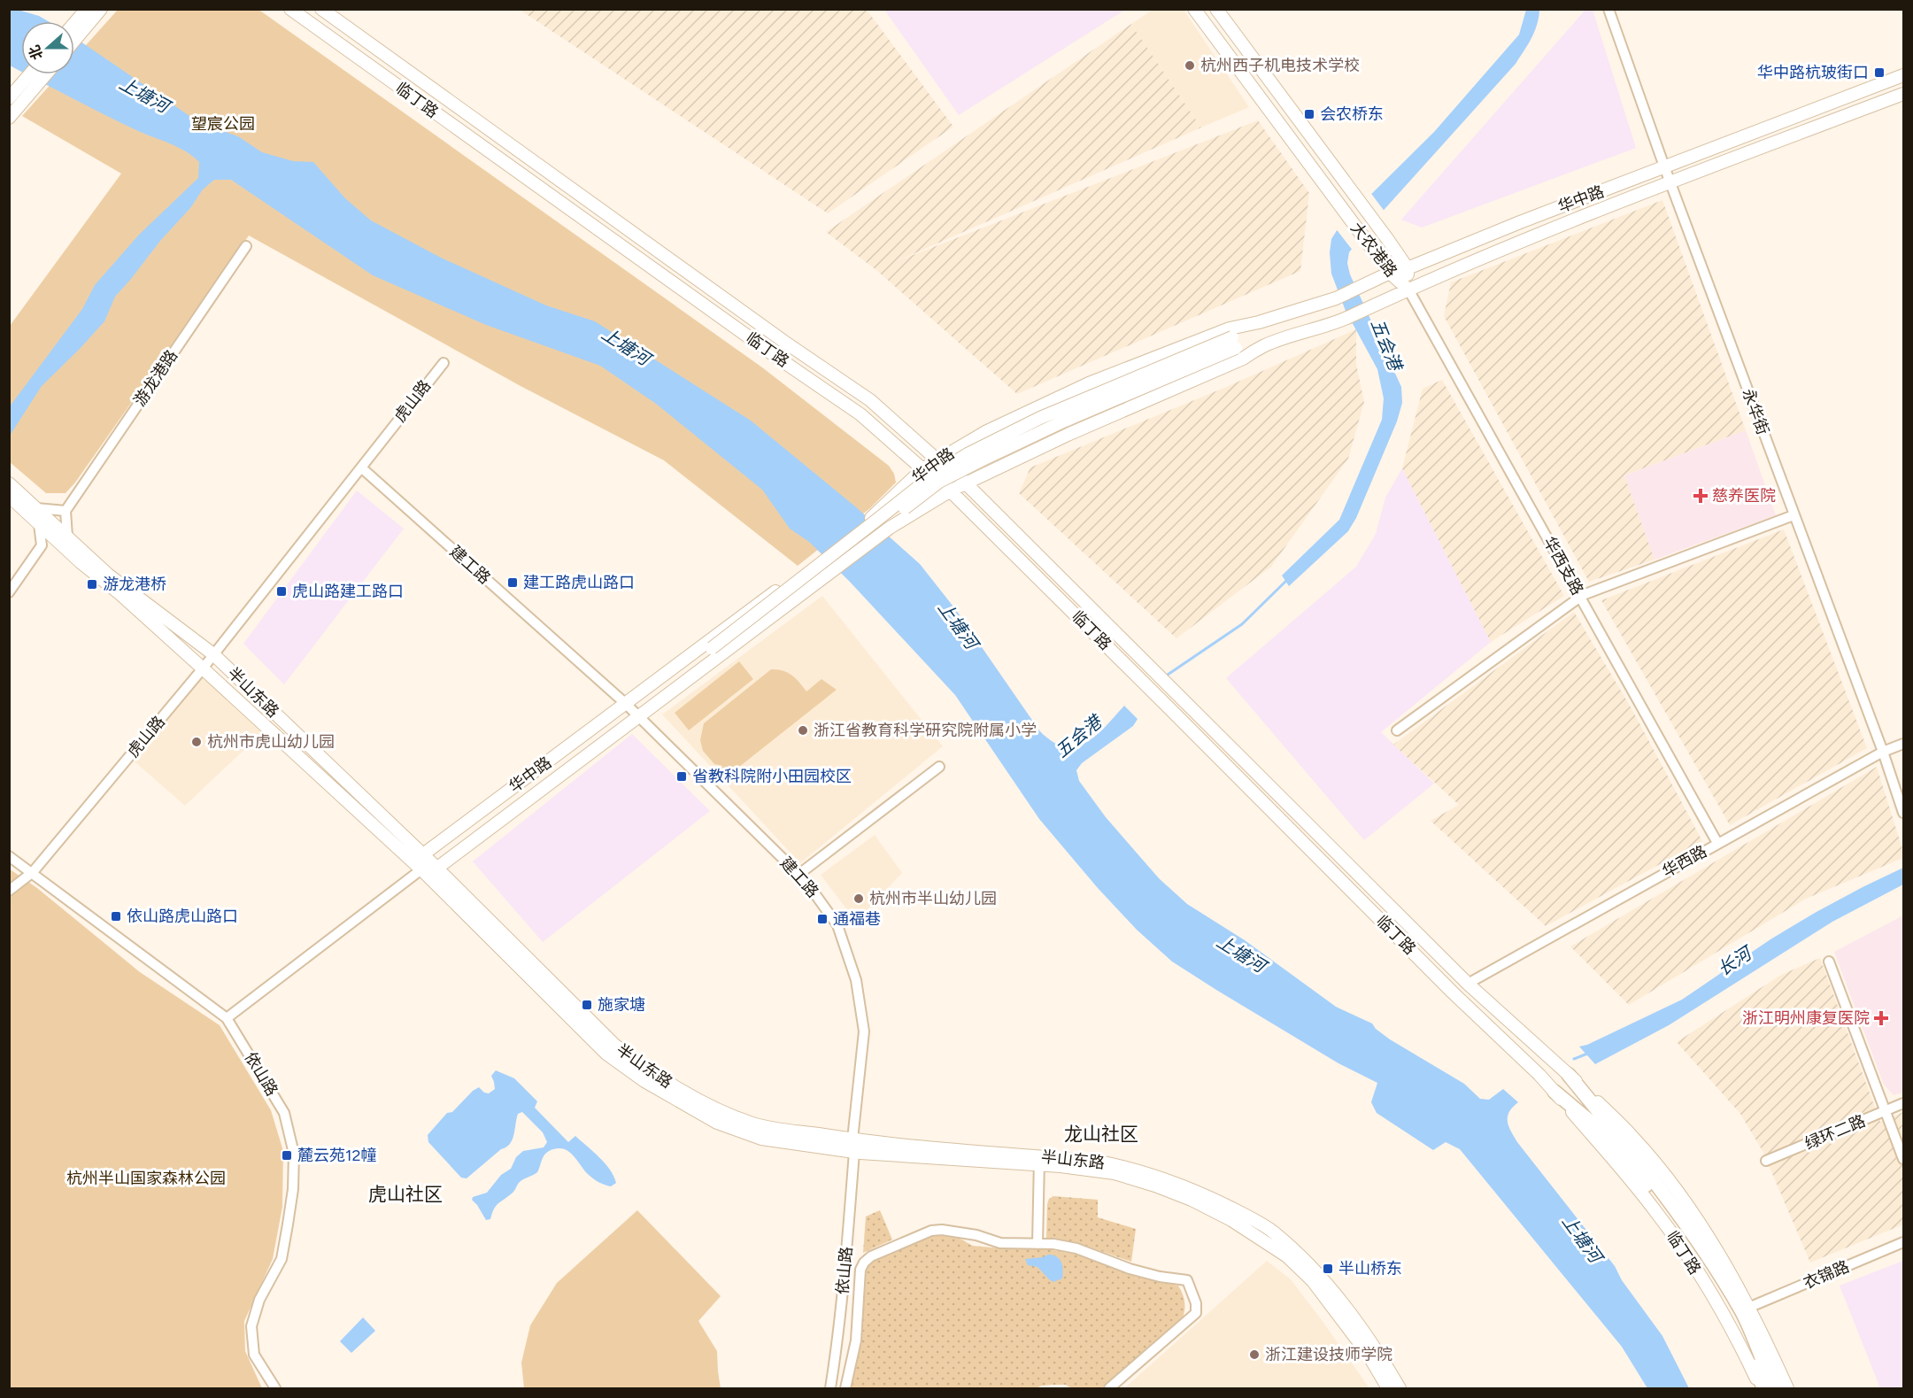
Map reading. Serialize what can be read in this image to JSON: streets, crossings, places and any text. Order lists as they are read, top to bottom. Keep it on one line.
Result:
{"streets":{"main road":["临丁路","华中路","大农港路","半山东路"],"street":["游龙港路","虎山路","永华街","建工路","华西支路","华西路","依山路","绿环二路","衣锦路"]},"crossings":[["临丁路","华中路"],["临丁路","华西路"],["临丁路","衣锦路"],["华中路","大农港路"],["华中路","永华街"],["华中路","建工路"],["华中路","华西支路"],["华中路","半山东路"],["大农港路","华西支路"],["虎山路","建工路"],["虎山路","半山东路"],["虎山路","依山路"],["永华街","华西路"],["建工路","半山东路"],["建工路","依山路"],["华西支路","华西路"],["半山东路","依山路"]],"districts":["龙山社区","虎山社区"],"water":["上塘河","五会港","长河"],"parks":["望宸公园","杭州半山国家森林公园"],"places":{"other":["杭州西子机电技术学校","浙江省教育科学研究院附属小学","杭州市虎山幼儿园","杭州市半山幼儿园","浙江建设技师学院"],"transit":["华中路杭玻街口","会农桥东","建工路虎山路口","游龙港桥","虎山路建工路口","省教科院附小田园校区","依山路虎山路口","通福巷","施家塘","麓云苑12幢","半山桥东"],"health":["慈养医院","浙江明州康复医院"]},"north":"left"}
